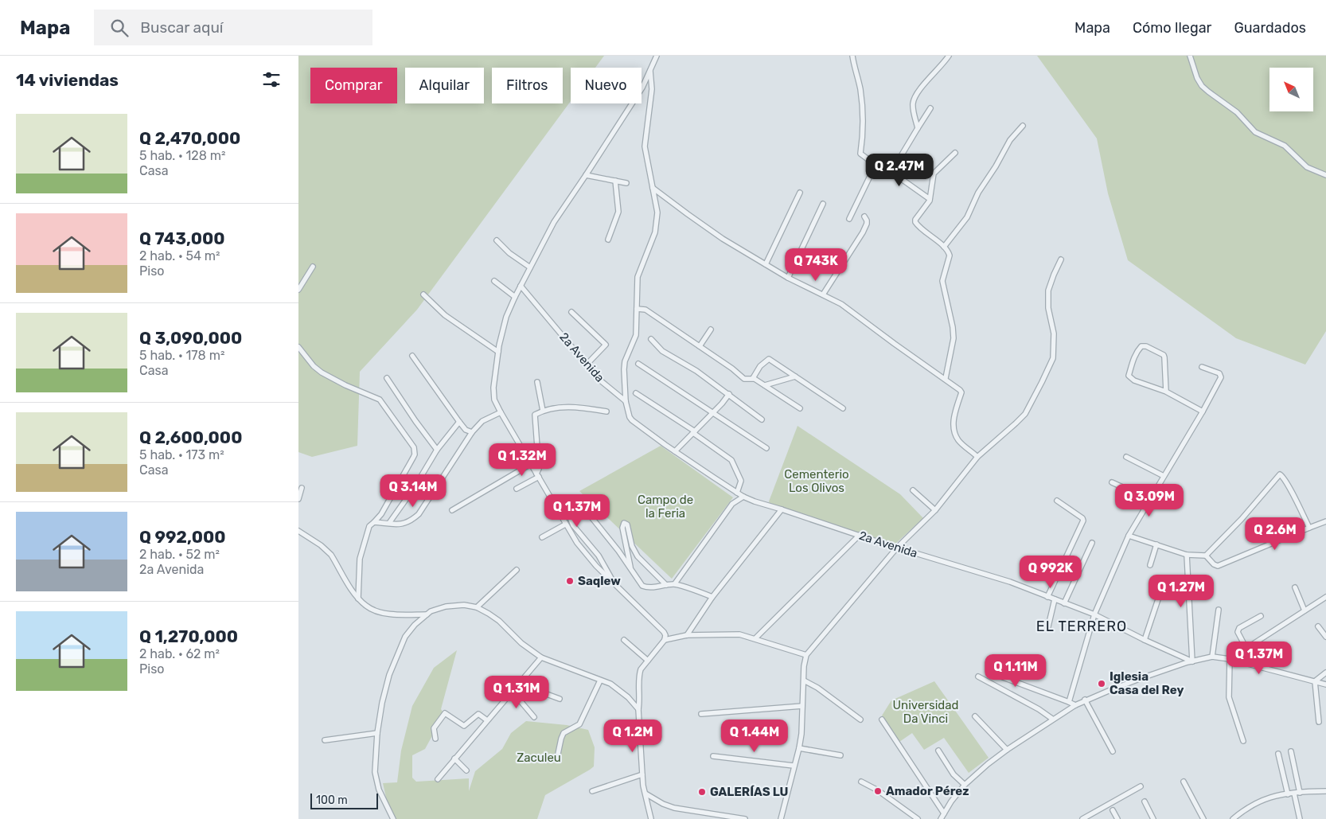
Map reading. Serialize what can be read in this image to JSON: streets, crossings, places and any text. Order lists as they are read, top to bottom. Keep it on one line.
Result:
{"streets":{"street":["2a Avenida"]},"districts":["EL TERRERO"],"parks":["Cementerio Los Olivos","Campo de la Feria","Universidad Da Vinci","Zaculeu"],"places":["Saqlew","Iglesia Casa del Rey","Amador Pérez","GALERÍAS LU"],"scale_bar":"100 m","north":"top left","page":{"header":"Mapa","search":"Buscar aquí","nav":["Mapa","Cómo llegar","Guardados"],"heading":"14 viviendas","chip":["Comprar","Alquilar","Filtros","Nuevo"],"list":[{"name":"Q 2,470,000","note":"5 hab. · 128 m² · Casa"},{"name":"Q 743,000","note":"2 hab. · 54 m² · Piso"},{"name":"Q 3,090,000","note":"5 hab. · 178 m² · Casa"},{"name":"Q 2,600,000","note":"5 hab. · 173 m² · Casa"},{"name":"Q 992,000","note":"2 hab. · 52 m² · 2a Avenida"},{"name":"Q 1,270,000","note":"2 hab. · 62 m² · Piso"}],"price":["Q 2.47M","Q 743K","Q 1.32M","Q 3.14M","Q 3.09M","Q 1.37M","Q 2.6M","Q 992K","Q 1.27M","Q 1.37M","Q 1.11M","Q 1.31M","Q 1.2M","Q 1.44M"],"scale":"100 m"}}
